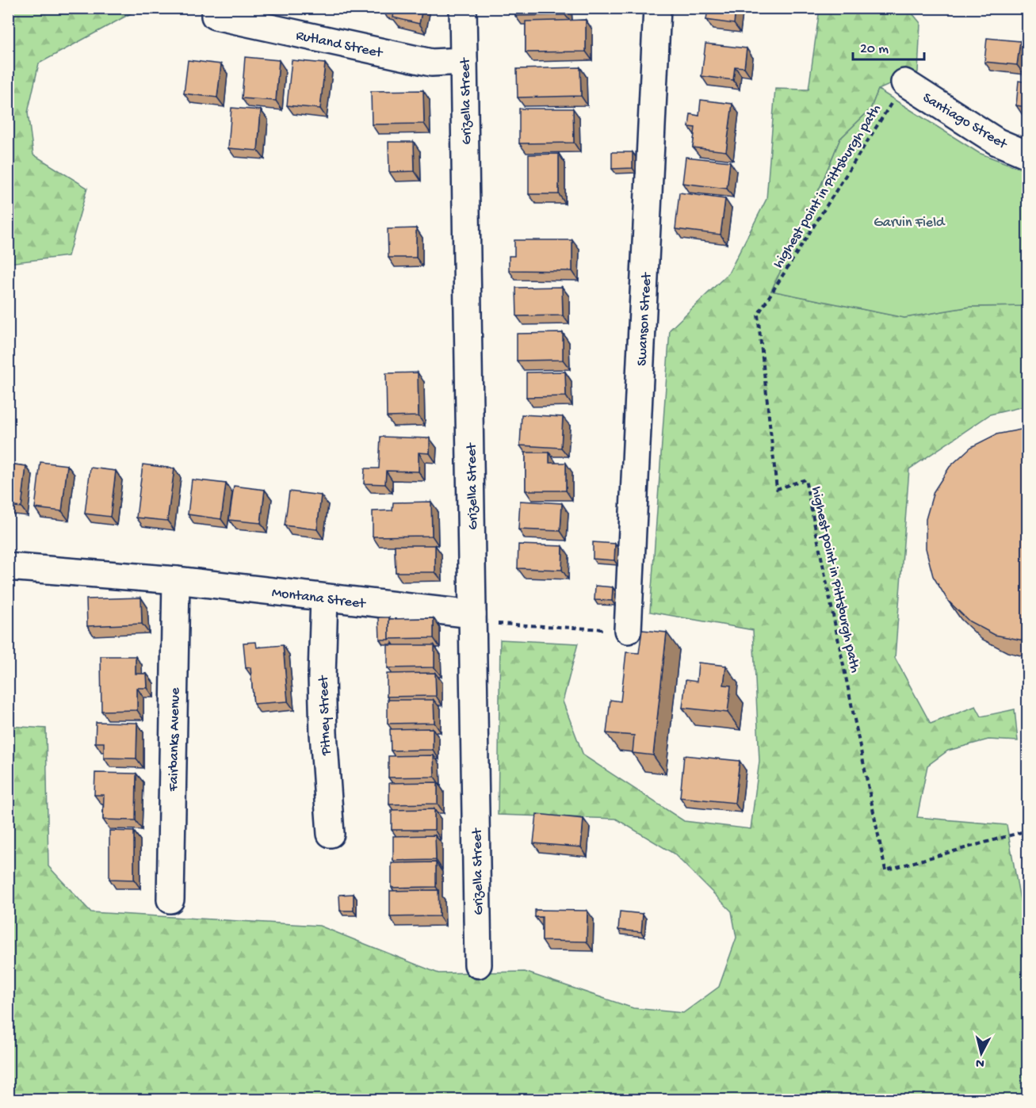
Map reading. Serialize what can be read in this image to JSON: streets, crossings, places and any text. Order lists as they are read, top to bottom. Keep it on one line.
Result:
{"streets":{"street":["Rutland Street","Grizella Street","Santiago Street","Swanson Street","Montana Street","Pitney Street","Fairbanks Avenue"],"path":["highest point in Pittsburgh path"]},"crossings":[["Rutland Street","Grizella Street"],["Grizella Street","Montana Street"],["Santiago Street","highest point in Pittsburgh path"],["Montana Street","Pitney Street"],["Montana Street","Fairbanks Avenue"]],"parks":["Garvin Field"],"scale_bar":"20 m","north":"bottom"}
